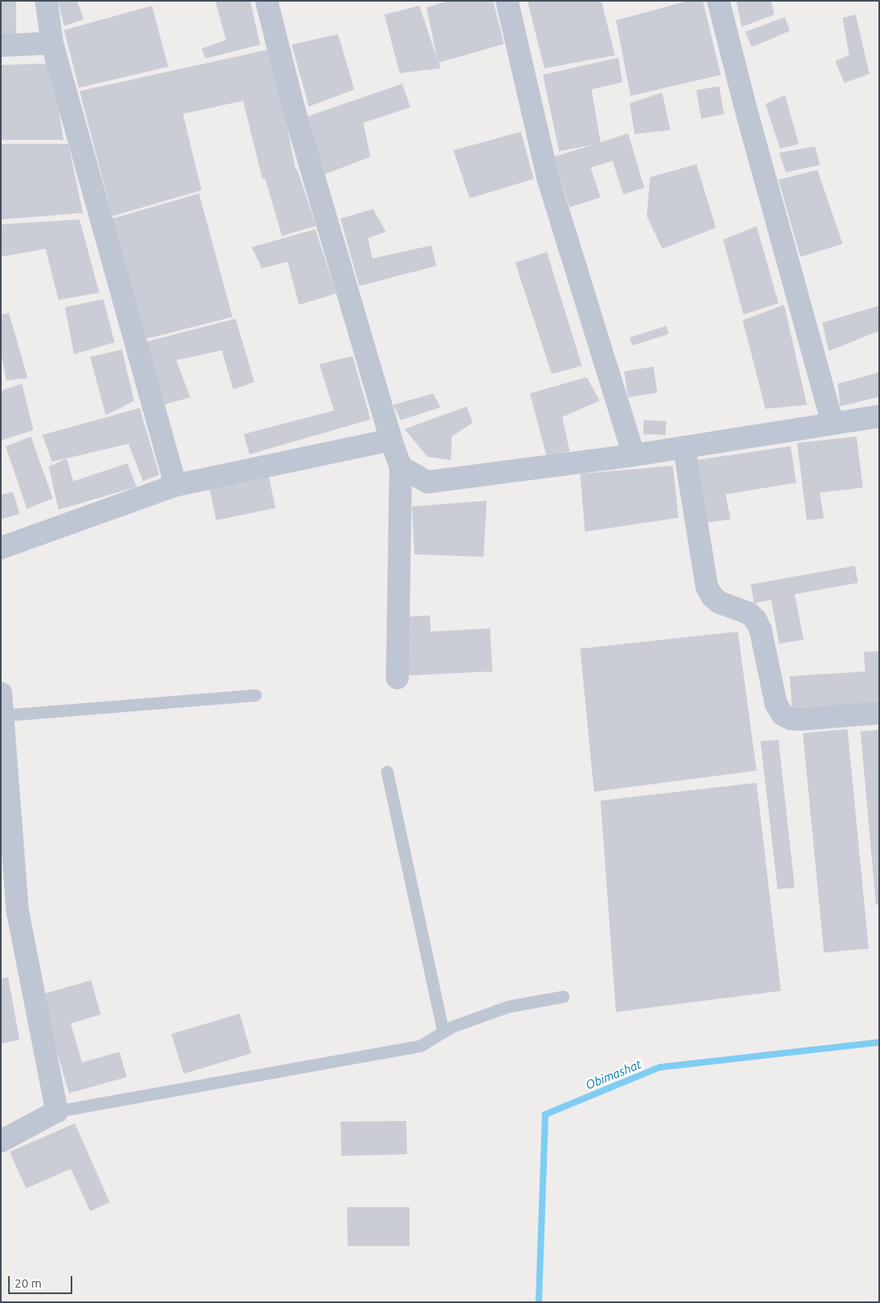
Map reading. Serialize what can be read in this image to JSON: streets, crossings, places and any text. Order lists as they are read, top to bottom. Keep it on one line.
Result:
{"water":["Obimashat"],"scale_bar":"20 m"}
